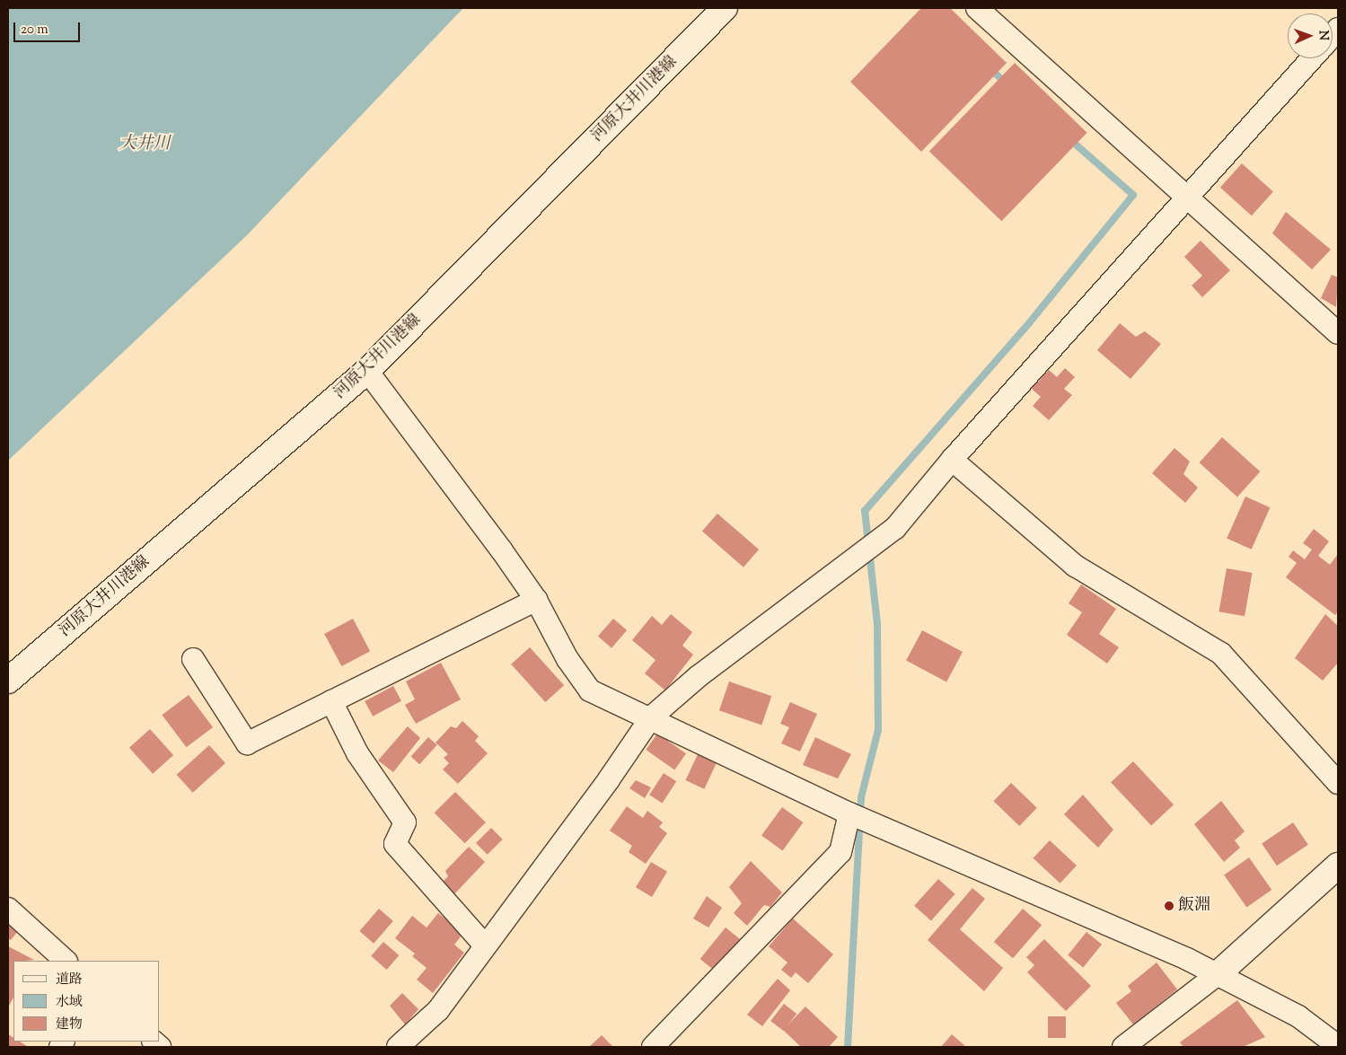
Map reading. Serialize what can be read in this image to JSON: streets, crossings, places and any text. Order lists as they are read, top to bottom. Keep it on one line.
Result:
{"streets":{"main road":["河原大井川港線"]},"water":["大井川"],"places":["飯淵"],"legend":["道路","水域","建物"],"scale_bar":"20 m","north":"right"}
